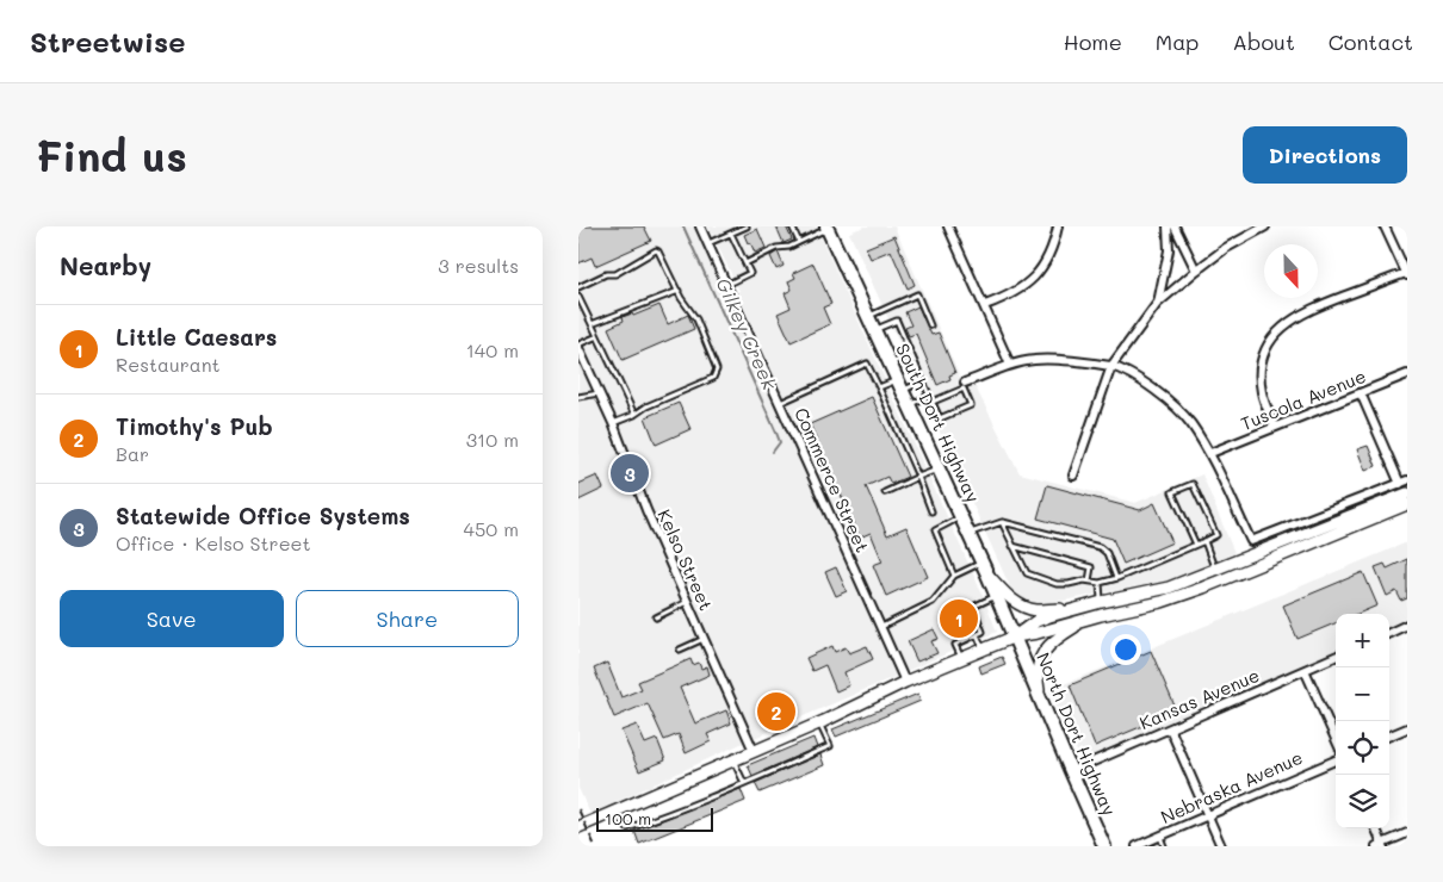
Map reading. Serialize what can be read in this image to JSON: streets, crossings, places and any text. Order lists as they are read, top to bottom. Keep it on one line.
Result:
{"streets":{"main road":["South Dort Highway","North Dort Highway"],"street":["Tuscola Avenue","Commerce Street","Kelso Street","Kansas Avenue","Nebraska Avenue"]},"crossings":[["South Dort Highway","North Dort Highway"],["Kansas Avenue","North Dort Highway"]],"water":["Gilkey Creek"],"scale_bar":"100 m","north":"bottom","page":{"header":"Streetwise","nav":["Home","Map","About","Contact"],"buttons":["Directions",["Save","Share"]],"title":"Find us","heading":["Nearby","3 results"],"list":[{"mark":"1","name":"Little Caesars","note":"Restaurant","value":"140 m"},{"mark":"2","name":"Timothy's Pub","note":"Bar","value":"310 m"},{"mark":"3","name":"Statewide Office Systems","note":"Office · Kelso Street","value":"450 m"}],"pins":["3","1","2"],"map_buttons":["+","−"],"scale":"100 m"}}
